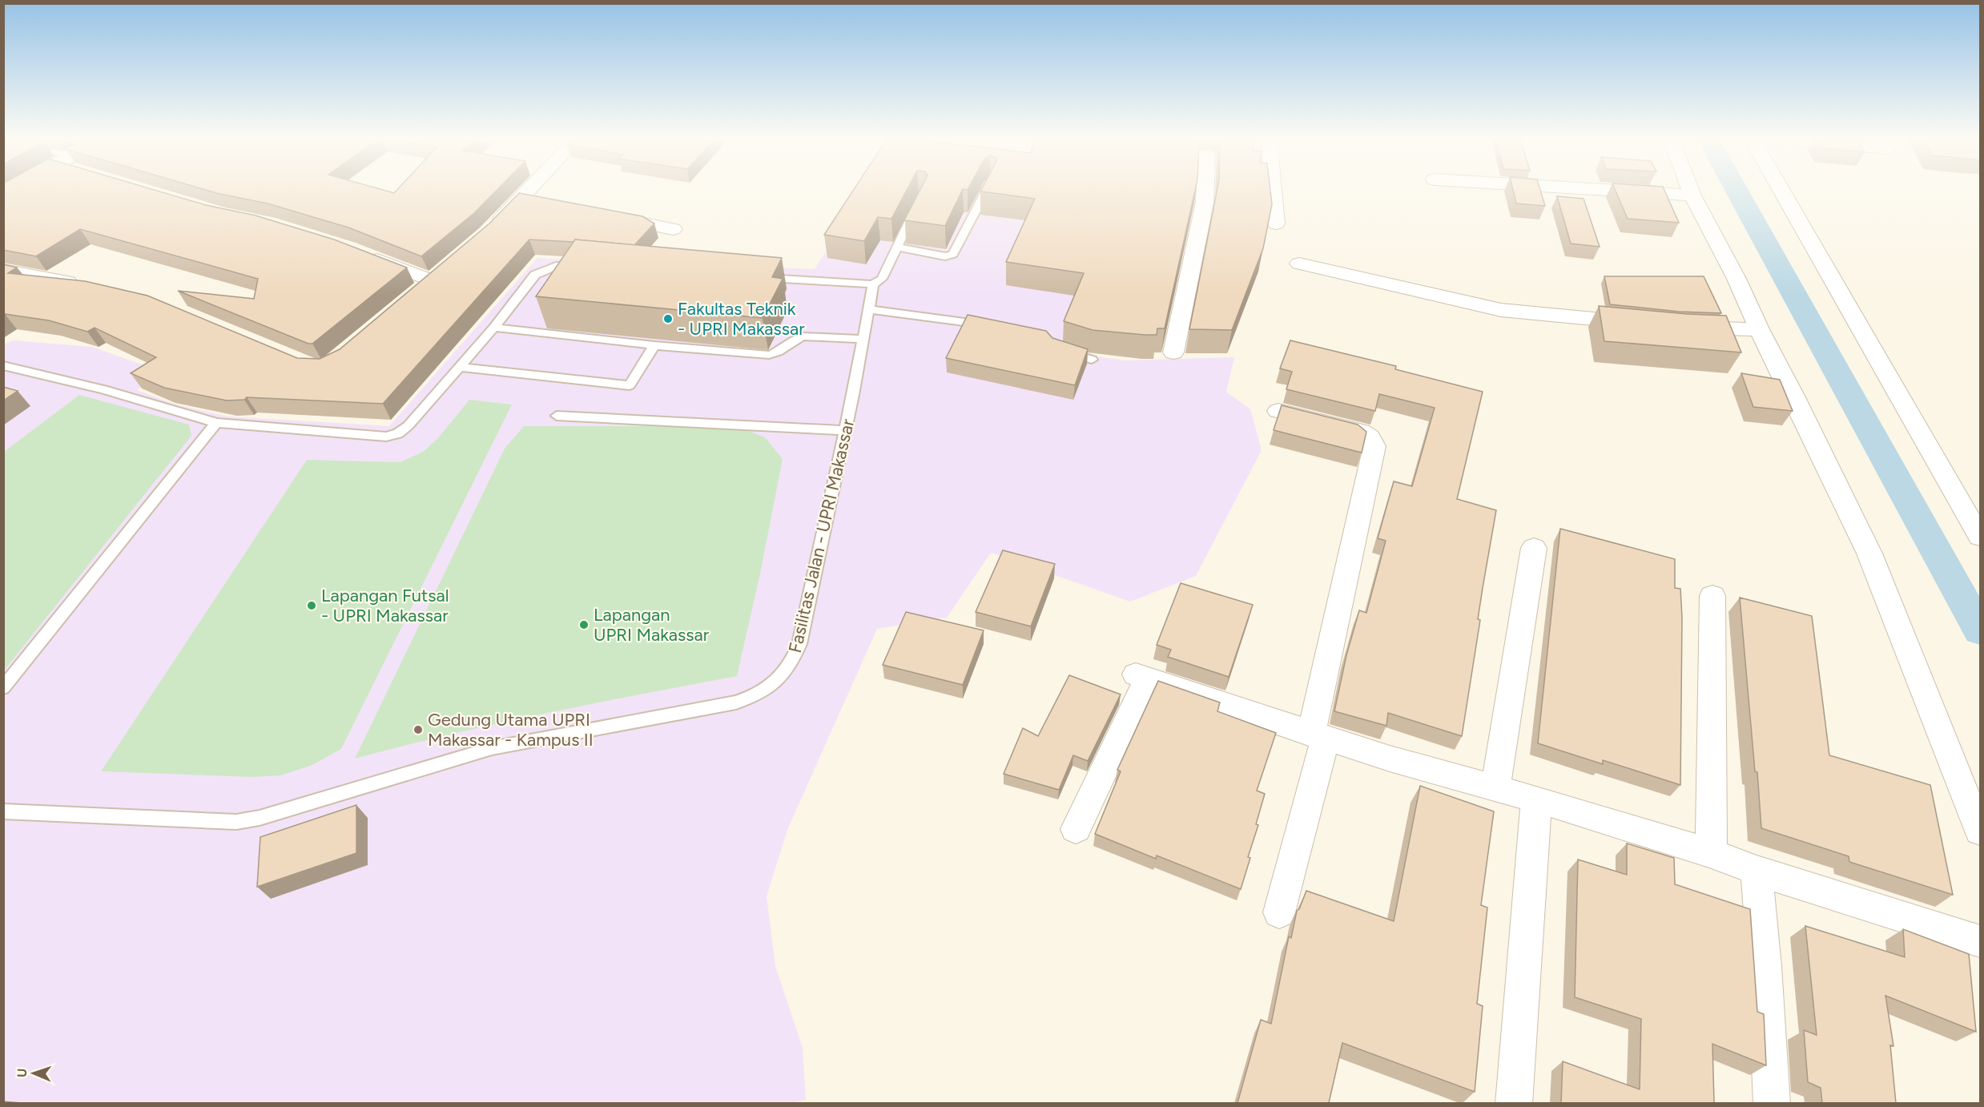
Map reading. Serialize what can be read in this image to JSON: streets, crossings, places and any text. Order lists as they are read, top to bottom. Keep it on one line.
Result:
{"streets":{"lane":["Fasilitas Jalan - UPRI Makassar"]},"places":["Fakultas Teknik - UPRI Makassar","Lapangan Futsal - UPRI Makassar","Lapangan UPRI Makassar","Gedung Utama UPRI Makassar - Kampus II"],"north":"left"}
